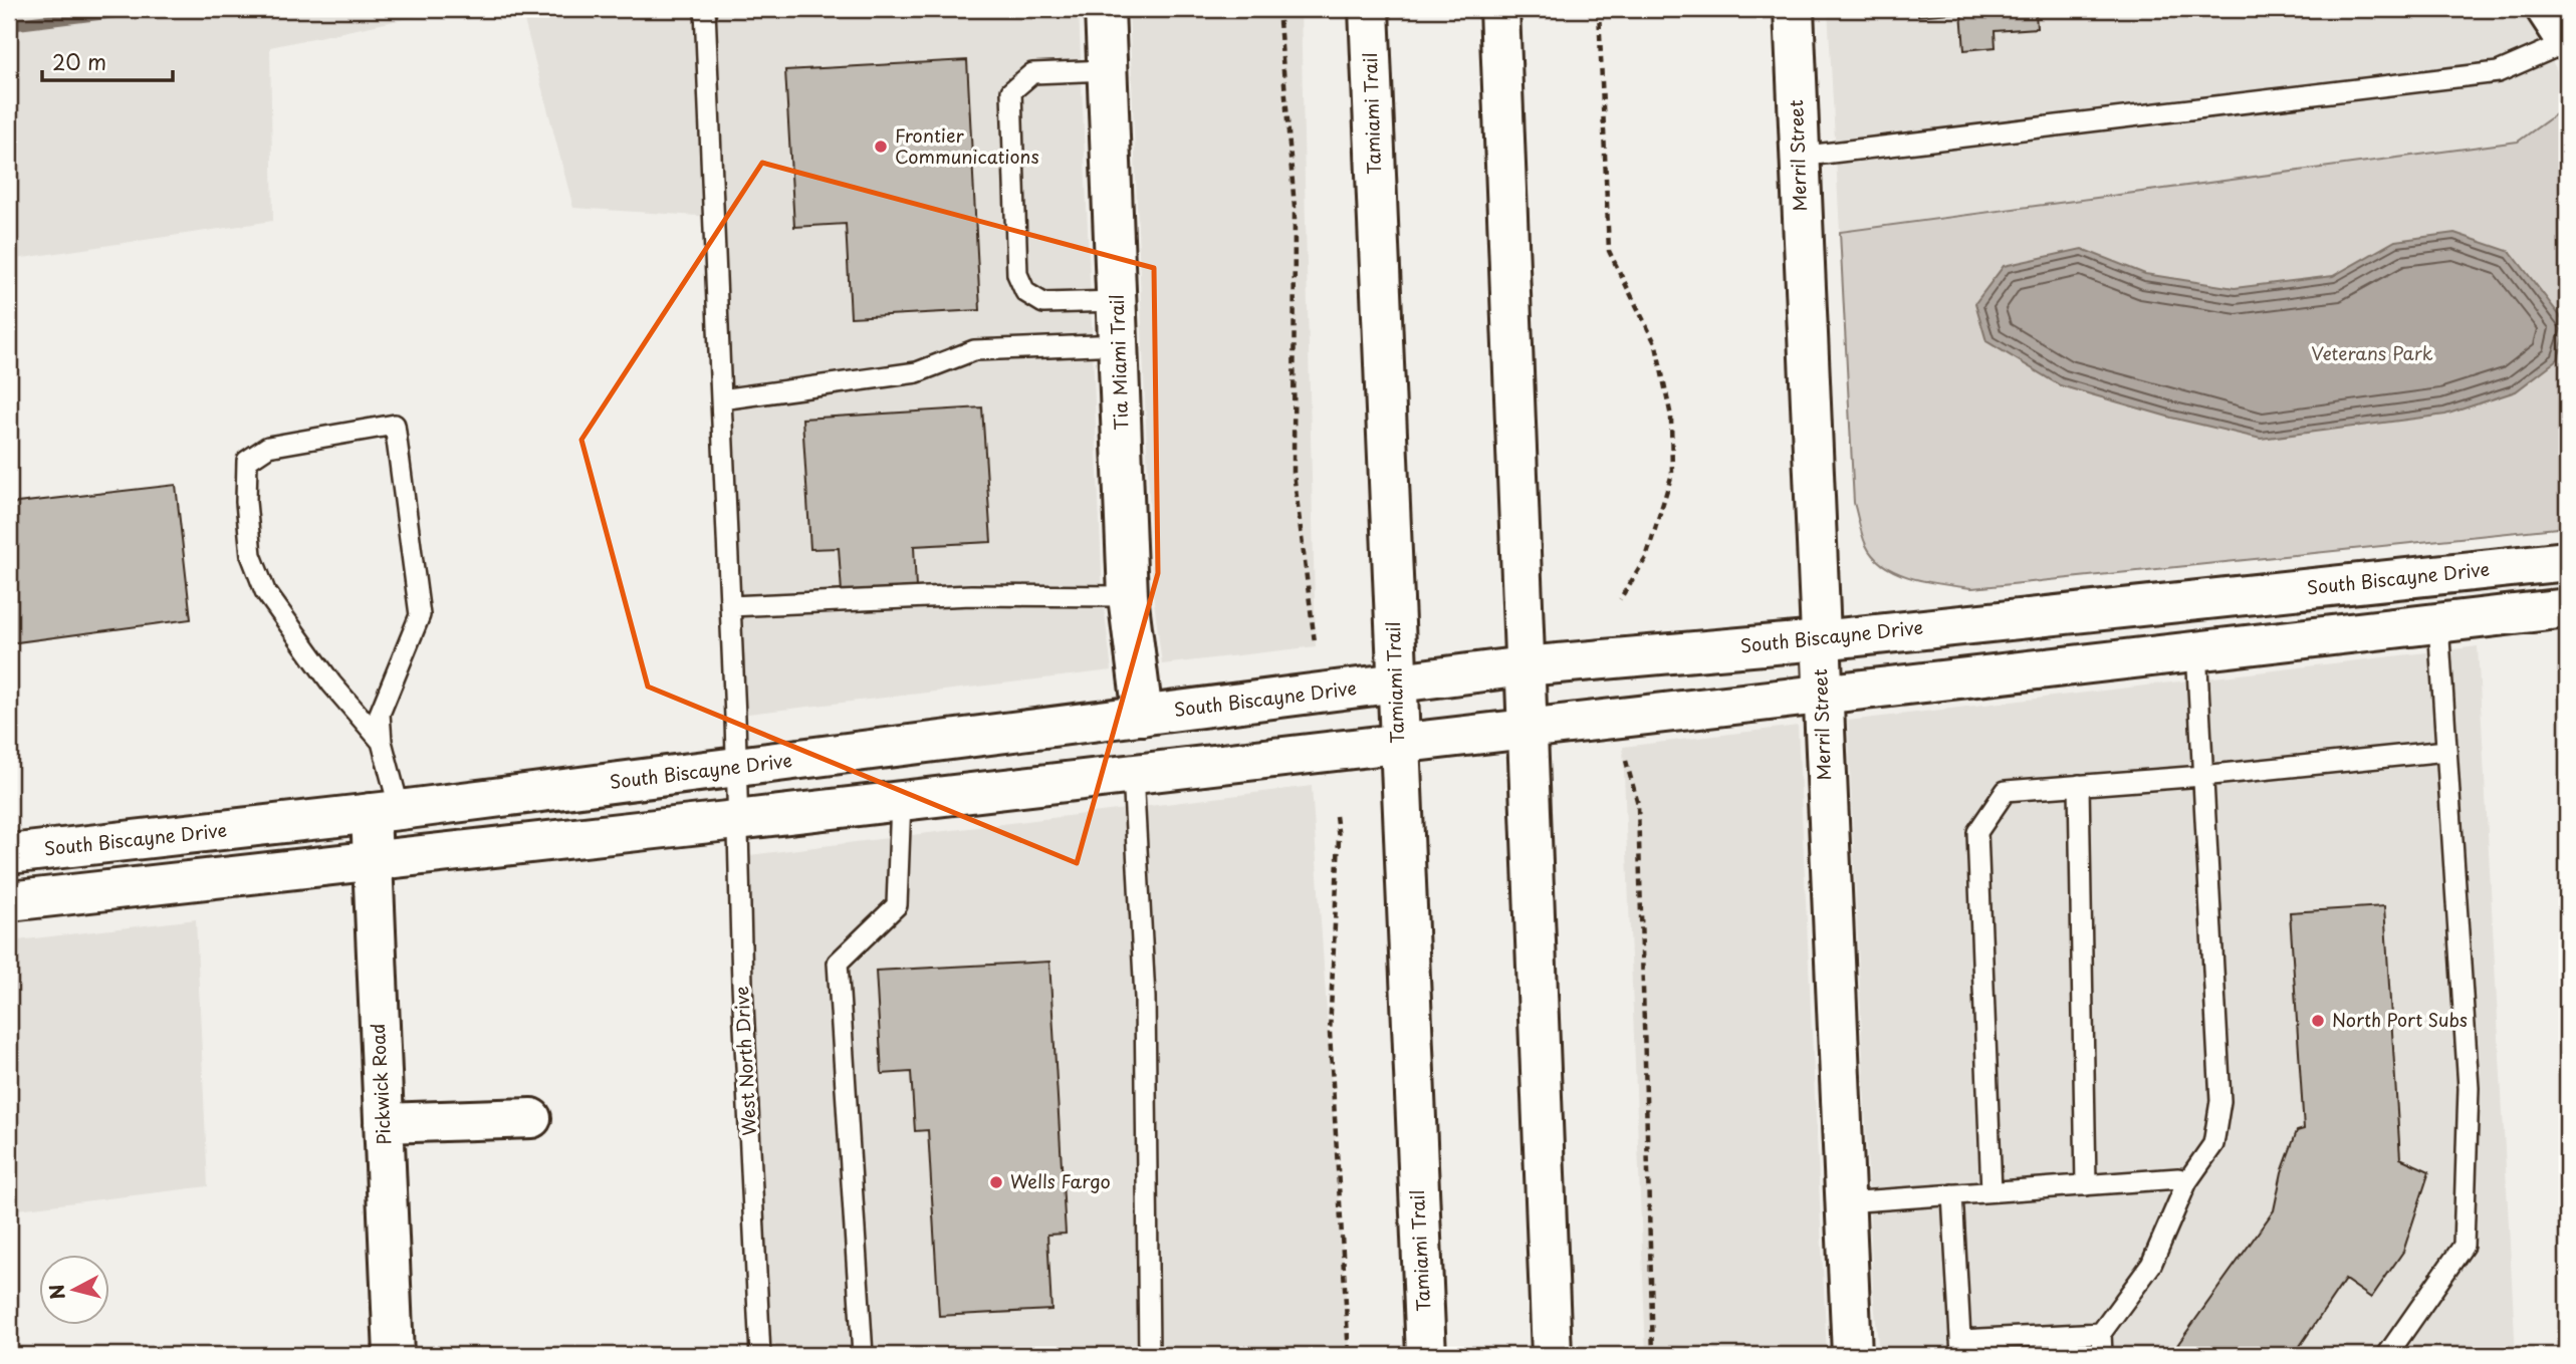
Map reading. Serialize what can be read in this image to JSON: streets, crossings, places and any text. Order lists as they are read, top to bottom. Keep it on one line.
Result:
{"streets":{"street":["Tamiami Trail","Merril Street","Tia Miami Trail","South Biscayne Drive","Pickwick Road"],"lane":["West North Drive"]},"crossings":[["Tamiami Trail","South Biscayne Drive"],["Merril Street","South Biscayne Drive"],["Tia Miami Trail","South Biscayne Drive"],["South Biscayne Drive","West North Drive"],["South Biscayne Drive","Pickwick Road"]],"parks":["Veterans Park"],"places":["Frontier Communications","North Port Subs","Wells Fargo"],"scale_bar":"20 m","north":"left"}
